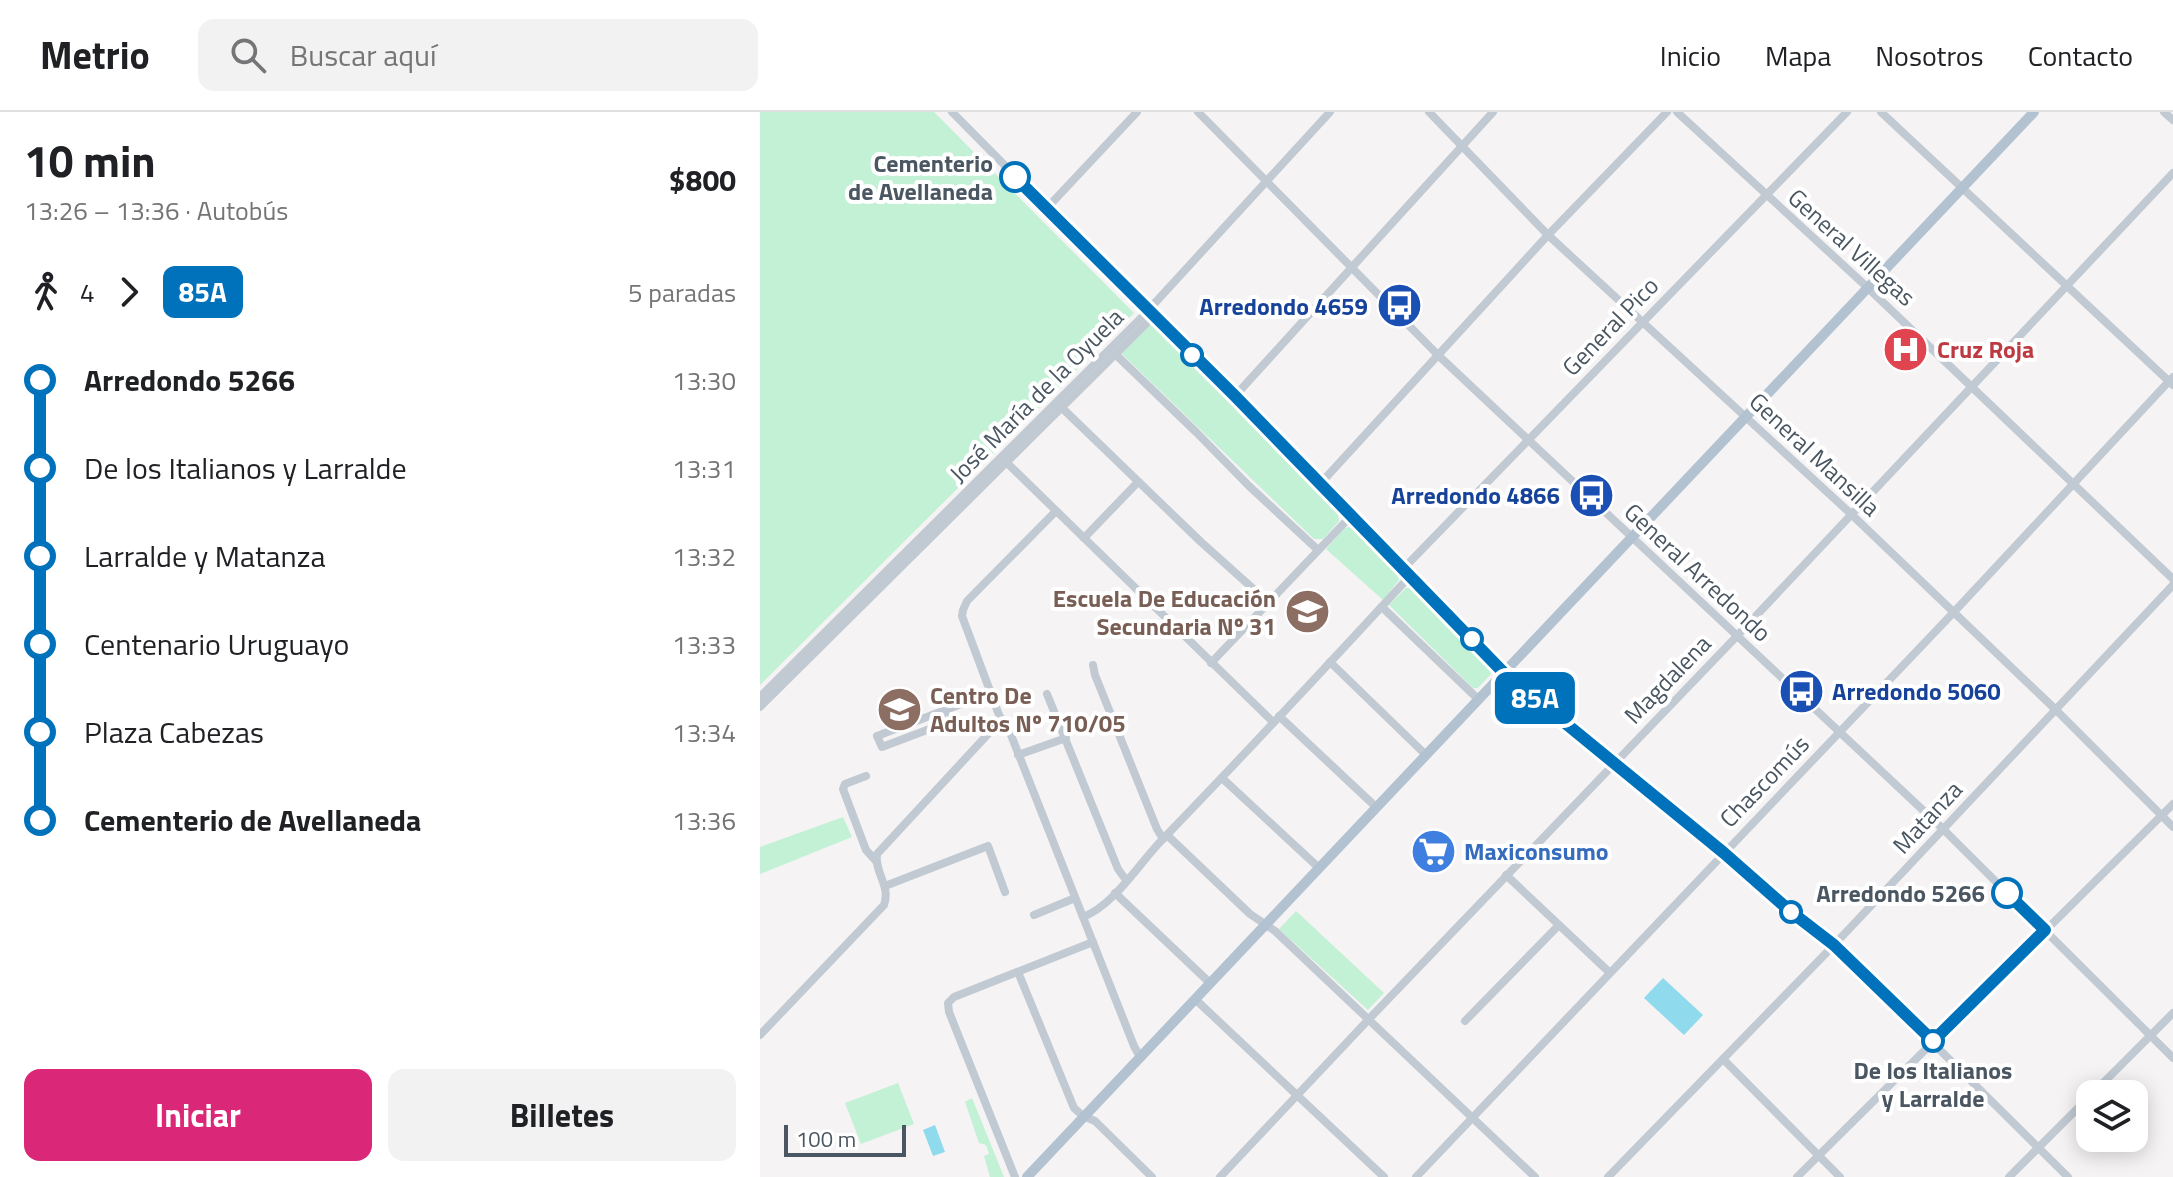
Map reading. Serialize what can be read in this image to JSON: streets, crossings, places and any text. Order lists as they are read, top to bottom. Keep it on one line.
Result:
{"streets":{"street":["General Villegas","General Pico","José María de la Oyuela","General Mansilla","General Arredondo","Magdalena","Chascomús","Matanza"]},"crossings":[["General Villegas","General Pico"],["General Villegas","Magdalena"],["General Villegas","Chascomús"],["General Pico","General Mansilla"],["General Pico","General Arredondo"],["José María de la Oyuela","General Arredondo"],["General Mansilla","Magdalena"],["General Mansilla","Chascomús"],["General Mansilla","Matanza"],["General Arredondo","Magdalena"],["General Arredondo","Chascomús"],["General Arredondo","Matanza"]],"places":{"other":["Cementerio de Avellaneda","Arredondo 5266","De los Italianos y Larralde"],"bus stop":["Arredondo 4659","Arredondo 4866","Arredondo 5060"],"hospital":["Cruz Roja"],"school or university":["Escuela De Educación Secundaria Nº 31","Centro De Adultos Nº 710/05"],"supermarket":["Maxiconsumo"]},"lines":["bus line 85A"],"scale_bar":"100 m","page":{"header":"Metrio","search":"Buscar aquí","nav":["Inicio","Mapa","Nosotros","Contacto"],"heading":["10 min","13:26 – 13:36 · Autobús","$800"],"on_map":"85A","legs":["4","85A","5 paradas"],"list":[{"name":"Arredondo 5266","value":"13:30"},{"name":"De los Italianos y Larralde","value":"13:31"},{"name":"Larralde y Matanza","value":"13:32"},{"name":"Centenario Uruguayo","value":"13:33"},{"name":"Plaza Cabezas","value":"13:34"},{"name":"Cementerio de Avellaneda","value":"13:36"}],"buttons":["Iniciar","Billetes"],"scale":"100 m"}}
